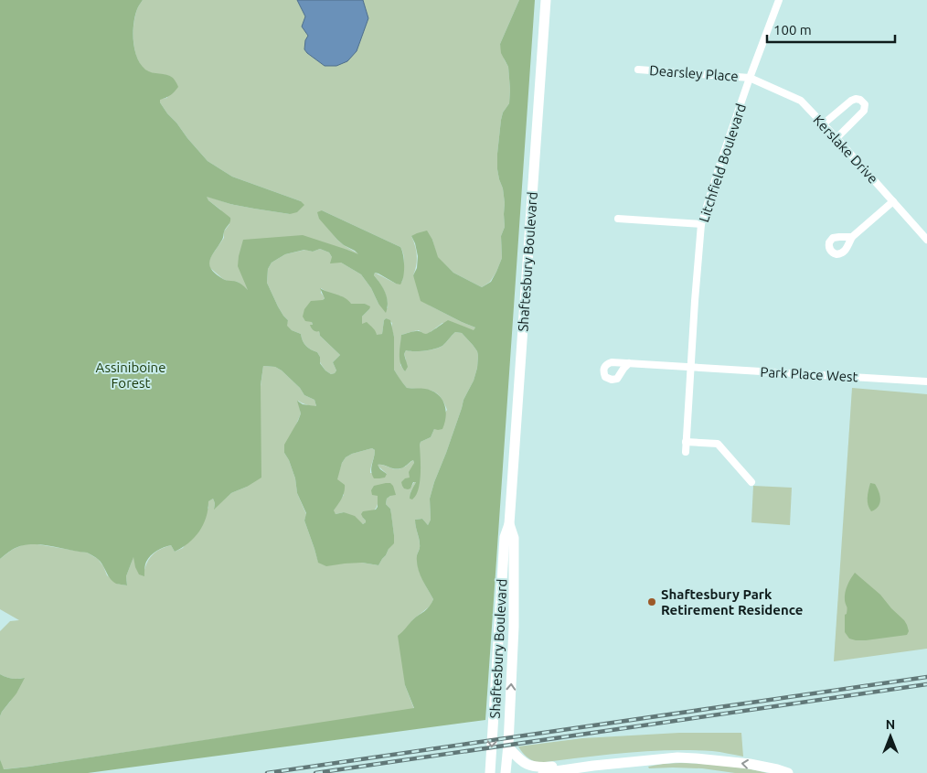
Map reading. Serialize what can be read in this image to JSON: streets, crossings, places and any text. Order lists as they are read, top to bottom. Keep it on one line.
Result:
{"streets":{"street":["Dearsley Place","Kerslake Drive","Litchfield Boulevard","Shaftesbury Boulevard","Park Place West"]},"crossings":[["Dearsley Place","Kerslake Drive"],["Dearsley Place","Litchfield Boulevard"],["Kerslake Drive","Litchfield Boulevard"],["Litchfield Boulevard","Park Place West"]],"parks":["Assiniboine Forest"],"places":["Shaftesbury Park Retirement Residence"],"scale_bar":"100 m","north":"top"}
